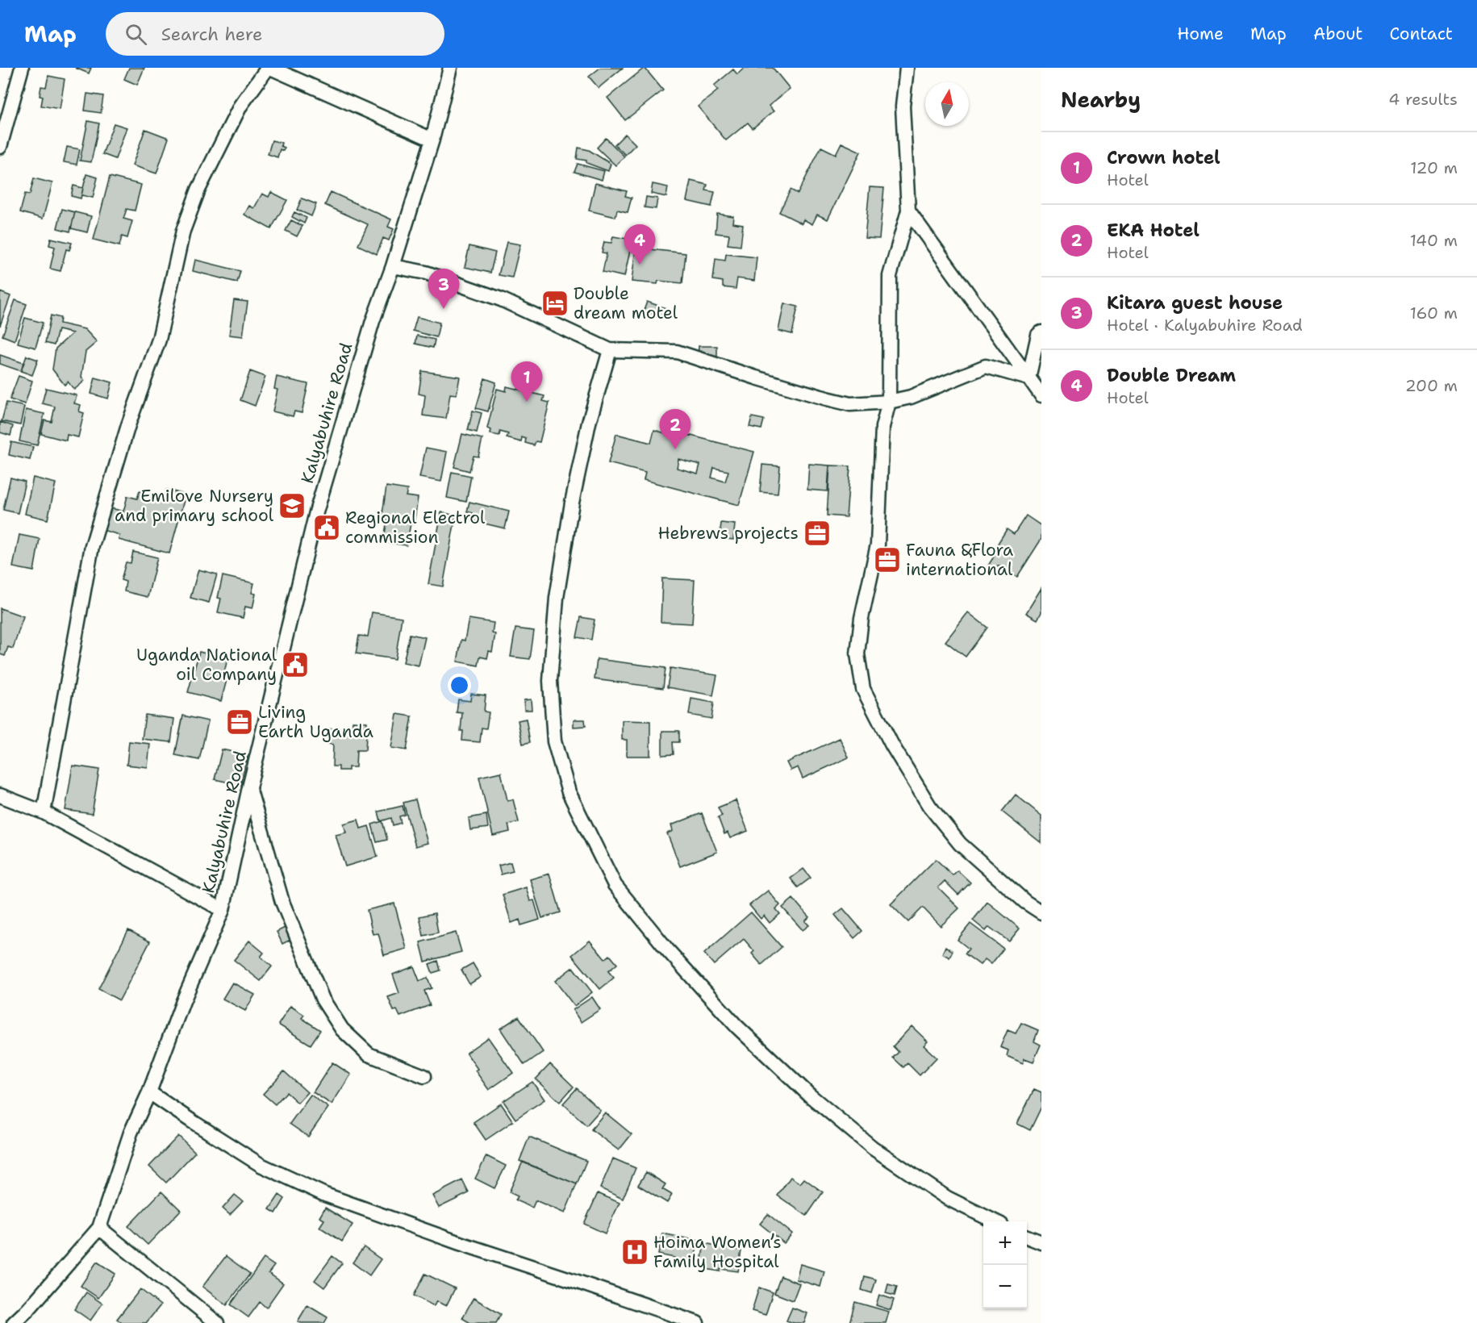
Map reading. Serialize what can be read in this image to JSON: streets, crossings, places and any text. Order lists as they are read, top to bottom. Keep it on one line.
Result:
{"streets":{"street":["Kalyabuhire Road"]},"places":{"hotel":["Double dream motel"],"school or university":["Emilove Nursery and primary school"],"public building":["Regional Electrol commission","Uganda National oil Company"],"office":["Hebrews projects","Fauna &Flora international","Living Earth Uganda"],"hospital":["Hoima Women’s Family Hospital"]},"north":"top","page":{"header":"Map","search":"Search here","nav":["Home","Map","About","Contact"],"heading":["Nearby","4 results"],"list":[{"mark":"1","name":"Crown hotel","note":"Hotel","value":"120 m"},{"mark":"2","name":"EKA Hotel","note":"Hotel","value":"140 m"},{"mark":"3","name":"Kitara guest house","note":"Hotel · Kalyabuhire Road","value":"160 m"},{"mark":"4","name":"Double Dream","note":"Hotel","value":"200 m"}],"pins":["4","3","1","2"],"map_buttons":["+","−"]}}
